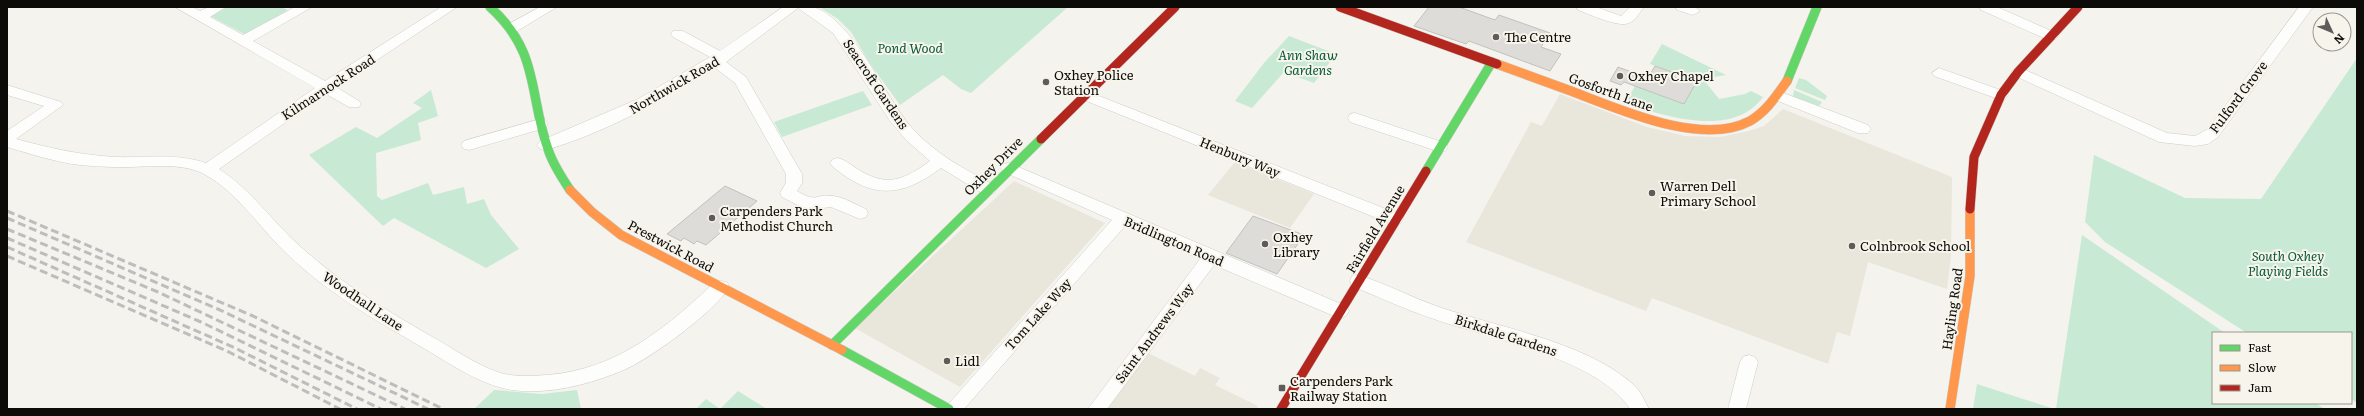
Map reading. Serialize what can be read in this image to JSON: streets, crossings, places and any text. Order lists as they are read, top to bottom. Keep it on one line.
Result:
{"streets":{"street":["Seacroft Gardens","Northwick Road","Kilmarnock Road","Gosforth Lane","Fulford Grove","Henbury Way","Oxhey Drive","Fairfield Avenue","Bridlington Road","Prestwick Road","Woodhall Lane","Hayling Road","Tom Lake Way","Saint Andrews Way","Birkdale Gardens"]},"crossings":[["Seacroft Gardens","Oxhey Drive"],["Northwick Road","Prestwick Road"],["Kilmarnock Road","Woodhall Lane"],["Gosforth Lane","Fairfield Avenue"],["Fulford Grove","Hayling Road"],["Henbury Way","Oxhey Drive"],["Henbury Way","Fairfield Avenue"],["Oxhey Drive","Bridlington Road"],["Oxhey Drive","Prestwick Road"],["Fairfield Avenue","Bridlington Road"],["Fairfield Avenue","Birkdale Gardens"],["Bridlington Road","Tom Lake Way"],["Bridlington Road","Saint Andrews Way"],["Prestwick Road","Woodhall Lane"]],"parks":["Pond Wood","Ann Shaw Gardens","South Oxhey Playing Fields"],"places":{"other":["The Centre","Oxhey Chapel","Oxhey Police Station","Warren Dell Primary School","Carpenders Park Methodist Church","Oxhey Library","Colnbrook School","Lidl"],"transit":["Carpenders Park Railway Station"]},"legend":["Fast","Slow","Jam"],"north":"bottom right"}
